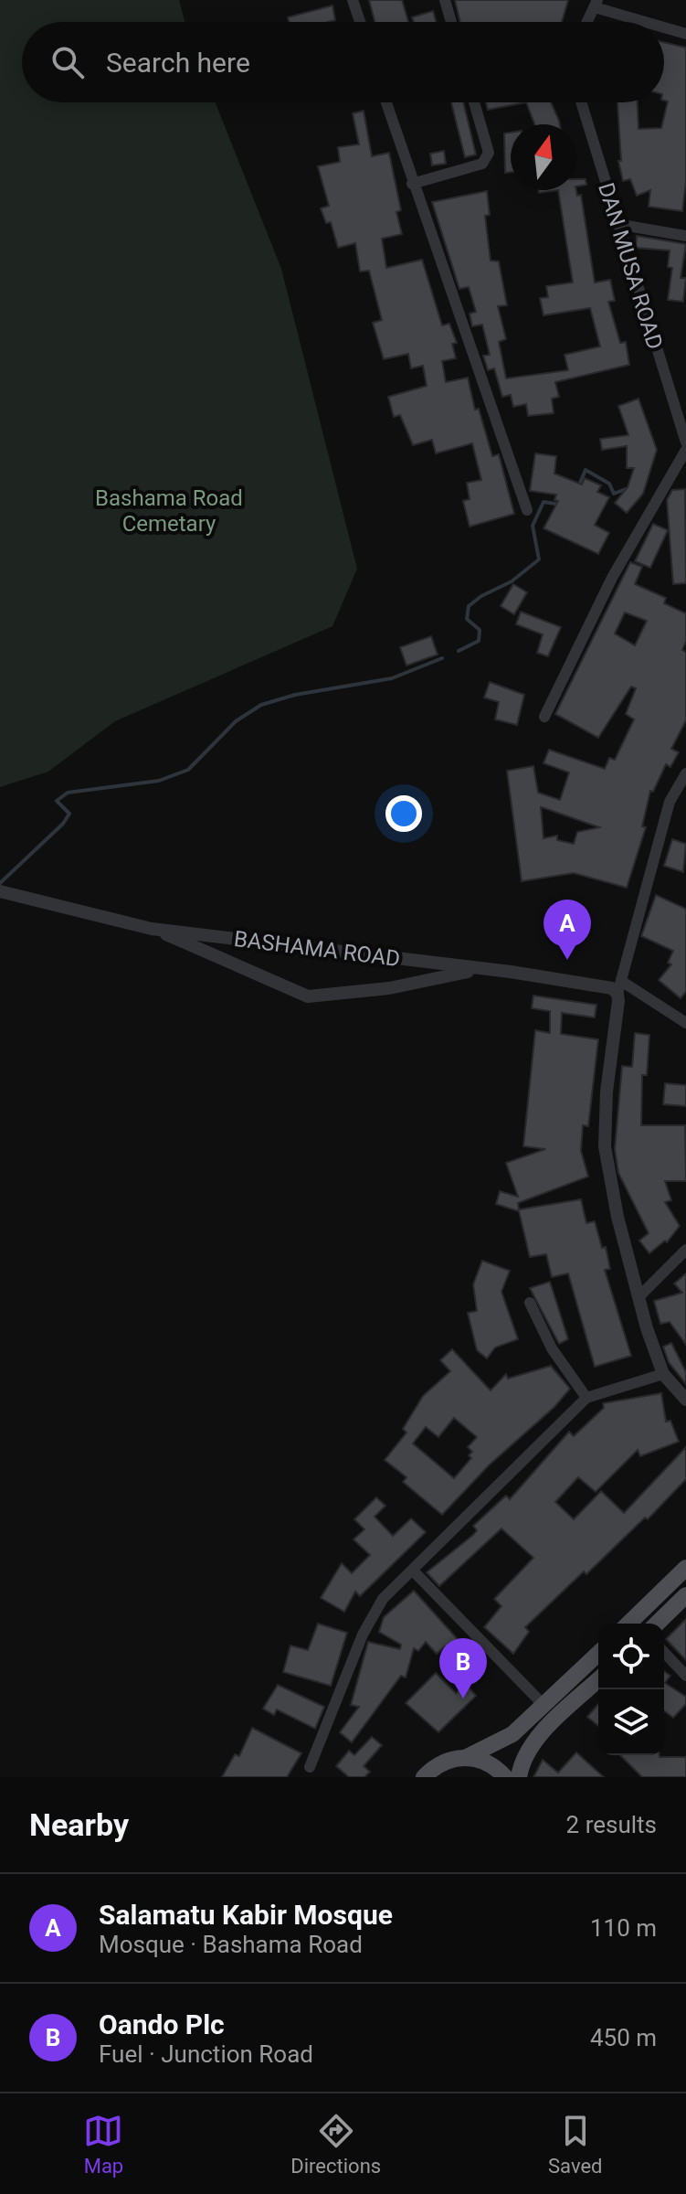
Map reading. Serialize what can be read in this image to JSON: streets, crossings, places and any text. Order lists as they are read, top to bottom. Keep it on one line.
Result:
{"streets":{"street":["DAN MUSA ROAD","BASHAMA ROAD"]},"parks":["Bashama Road Cemetary"],"north":"top","page":{"search":"Search here","pins":["A","B"],"heading":["Nearby","2 results"],"list":[{"mark":"A","name":"Salamatu Kabir Mosque","note":"Mosque · Bashama Road","value":"110 m"},{"mark":"B","name":"Oando Plc","note":"Fuel · Junction Road","value":"450 m"}],"nav":["Map","Directions","Saved"]}}
